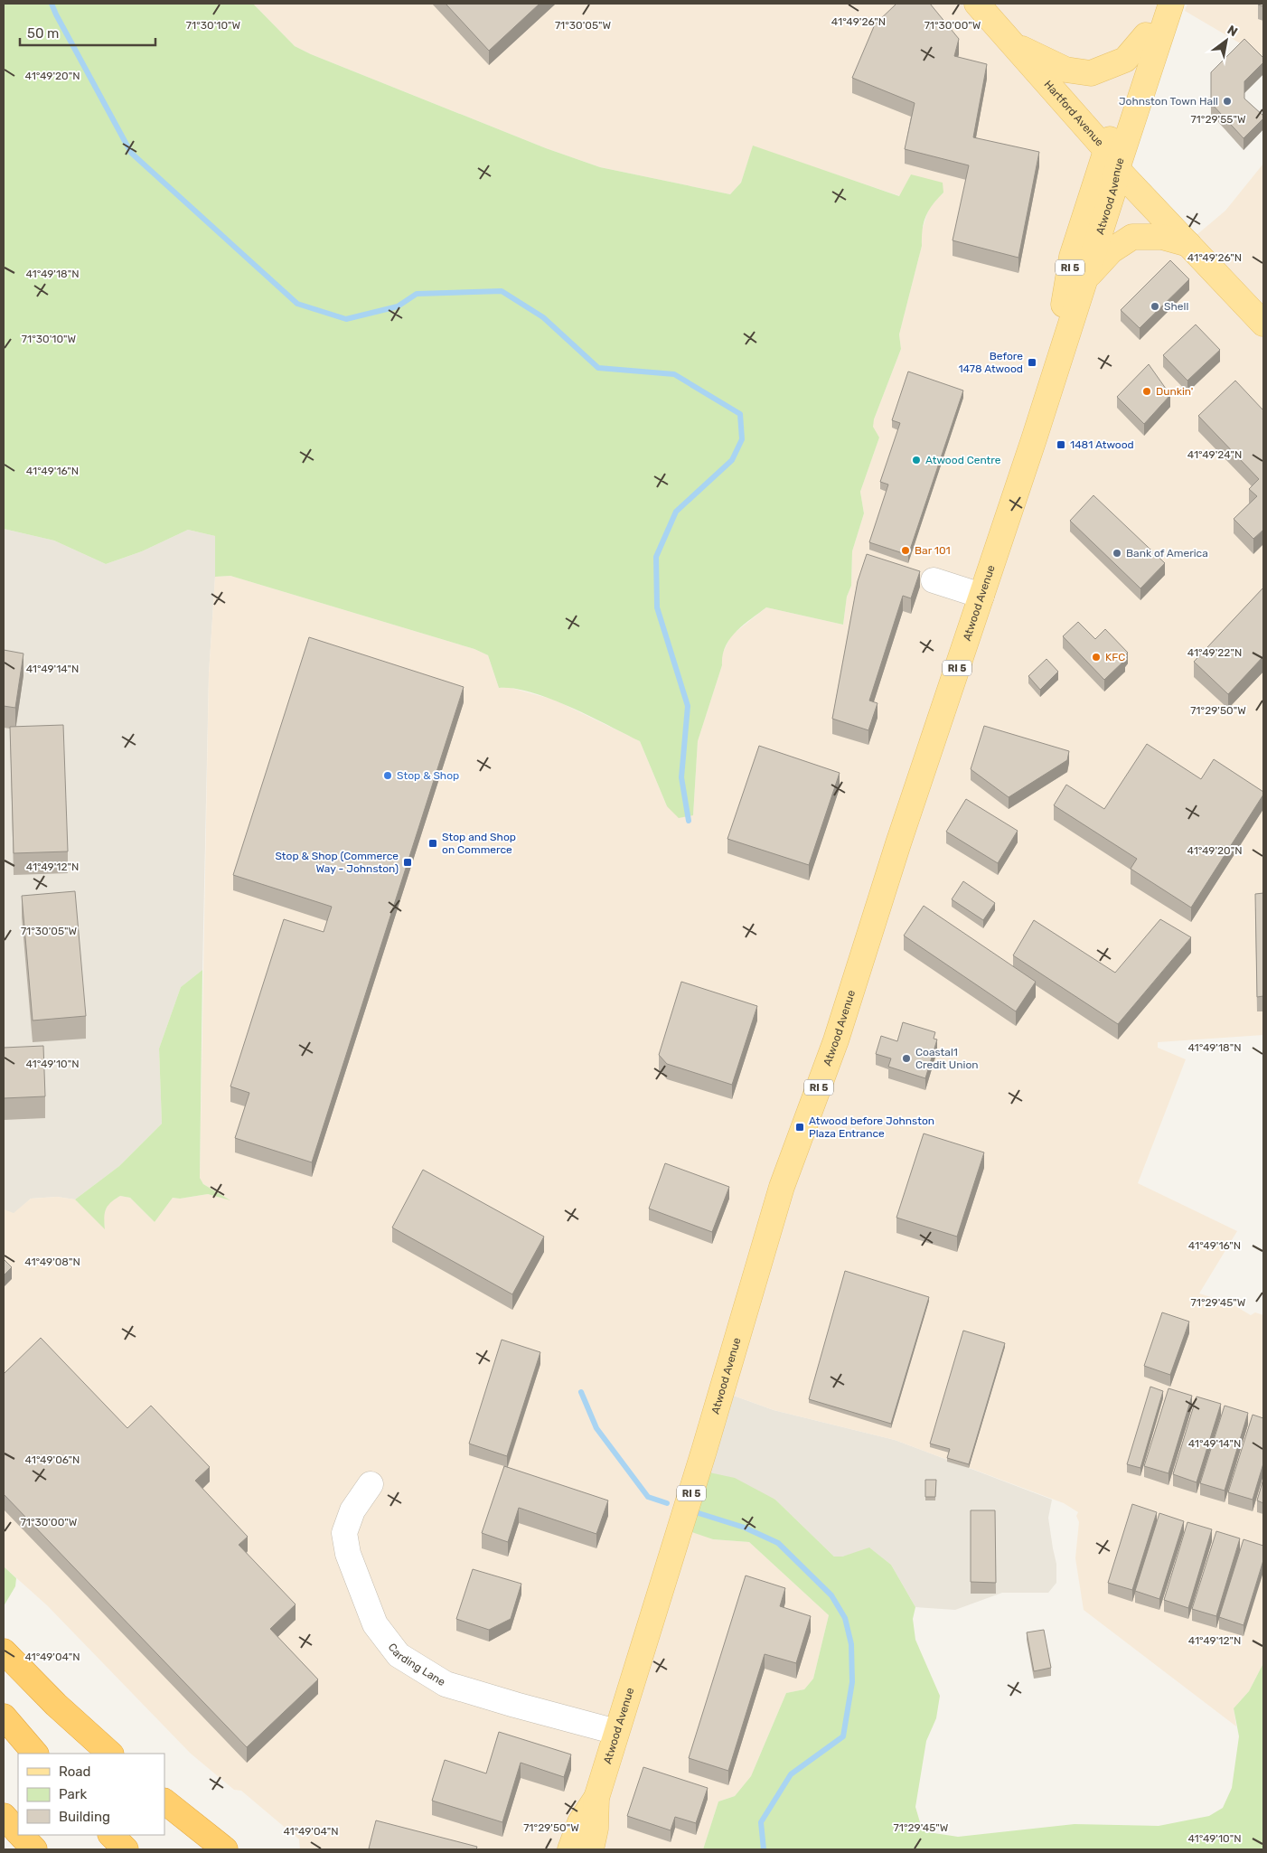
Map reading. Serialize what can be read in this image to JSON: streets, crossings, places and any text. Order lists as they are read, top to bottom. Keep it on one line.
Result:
{"streets":{"main road":["Hartford Avenue","Atwood Avenue","RI 5"],"street":["Carding Lane"]},"crossings":[["Hartford Avenue","Atwood Avenue"],["Atwood Avenue","Carding Lane"]],"places":{"other":["Johnston Town Hall","Shell","Dunkin'","Atwood Centre","Bar 101","Bank of America","KFC","Stop & Shop","Coastal1 Credit Union"],"transit":["Before 1478 Atwood","1481 Atwood","Stop and Shop on Commerce","Stop & Shop (Commerce Way - Johnston)","Atwood before Johnston Plaza Entrance"]},"legend":["Road","Park","Building"],"scale_bar":"50 m","north":"top right","coordinates":["41°49'26\"N","71°30'10\"W","71°30'05\"W","71°30'00\"W","41°49'20\"N","71°29'55\"W","41°49'18\"N","41°49'24\"N","41°49'16\"N","41°49'22\"N","41°49'14\"N","71°29'50\"W","41°49'12\"N","41°49'10\"N","41°49'08\"N","71°29'45\"W","41°49'06\"N","41°49'04\"N"]}
